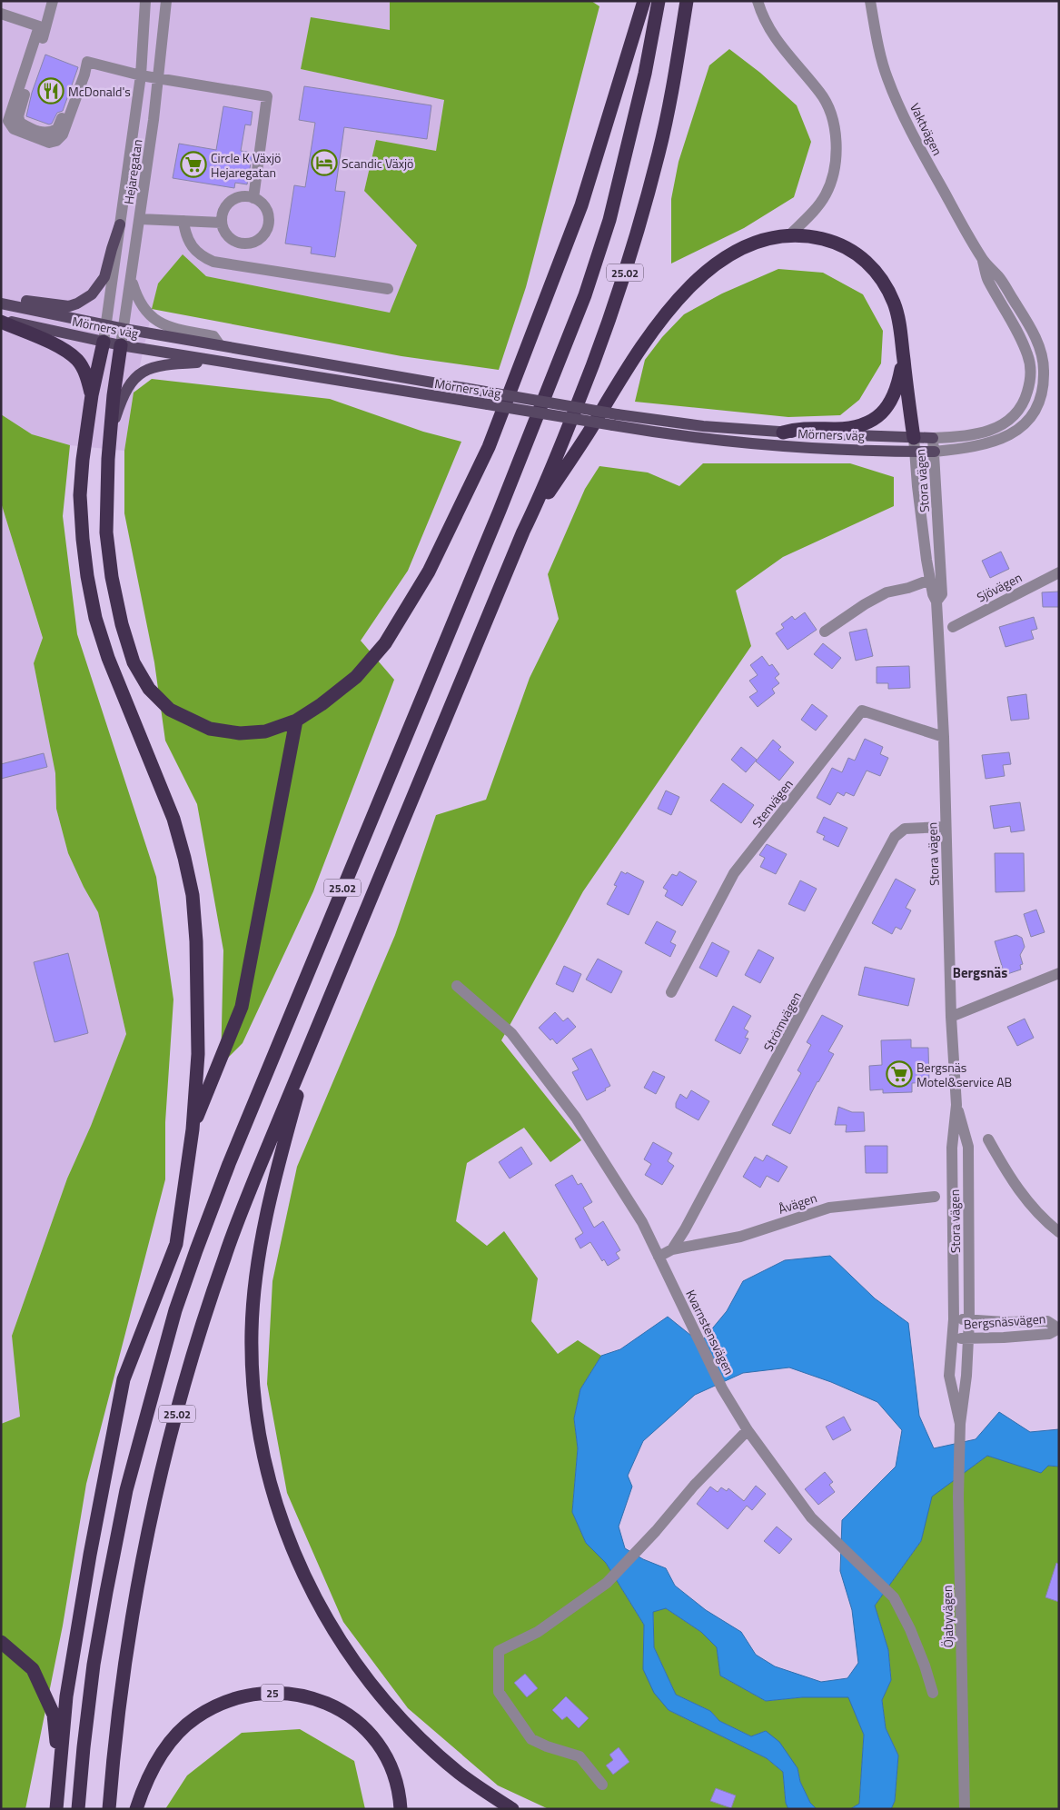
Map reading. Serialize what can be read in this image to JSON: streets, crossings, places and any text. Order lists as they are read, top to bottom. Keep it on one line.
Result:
{"streets":{"highway":["25.02","25"],"main road":["Mörners väg"],"street":["Vaktvägen","Hejaregatan","Stora vägen","Sjövägen","Stenvägen","Strömvägen","Åvägen","Bergsnäsvägen","Kvarnstensvägen","Öjabyvägen"]},"crossings":[["Vaktvägen","Mörners väg"],["Vaktvägen","Stora vägen"],["Hejaregatan","Mörners väg"],["Mörners väg","Stora vägen"],["Stora vägen","Stenvägen"],["Stora vägen","Strömvägen"],["Stora vägen","Bergsnäsvägen"],["Stora vägen","Öjabyvägen"],["Strömvägen","Åvägen"],["Strömvägen","Kvarnstensvägen"],["Bergsnäsvägen","Öjabyvägen"]],"districts":["Bergsnäs"],"places":{"restaurant":["McDonald's"],"hotel":["Scandic Växjö"],"supermarket":["Circle K Växjö Hejaregatan","Bergsnäs Motel&service AB"]}}
